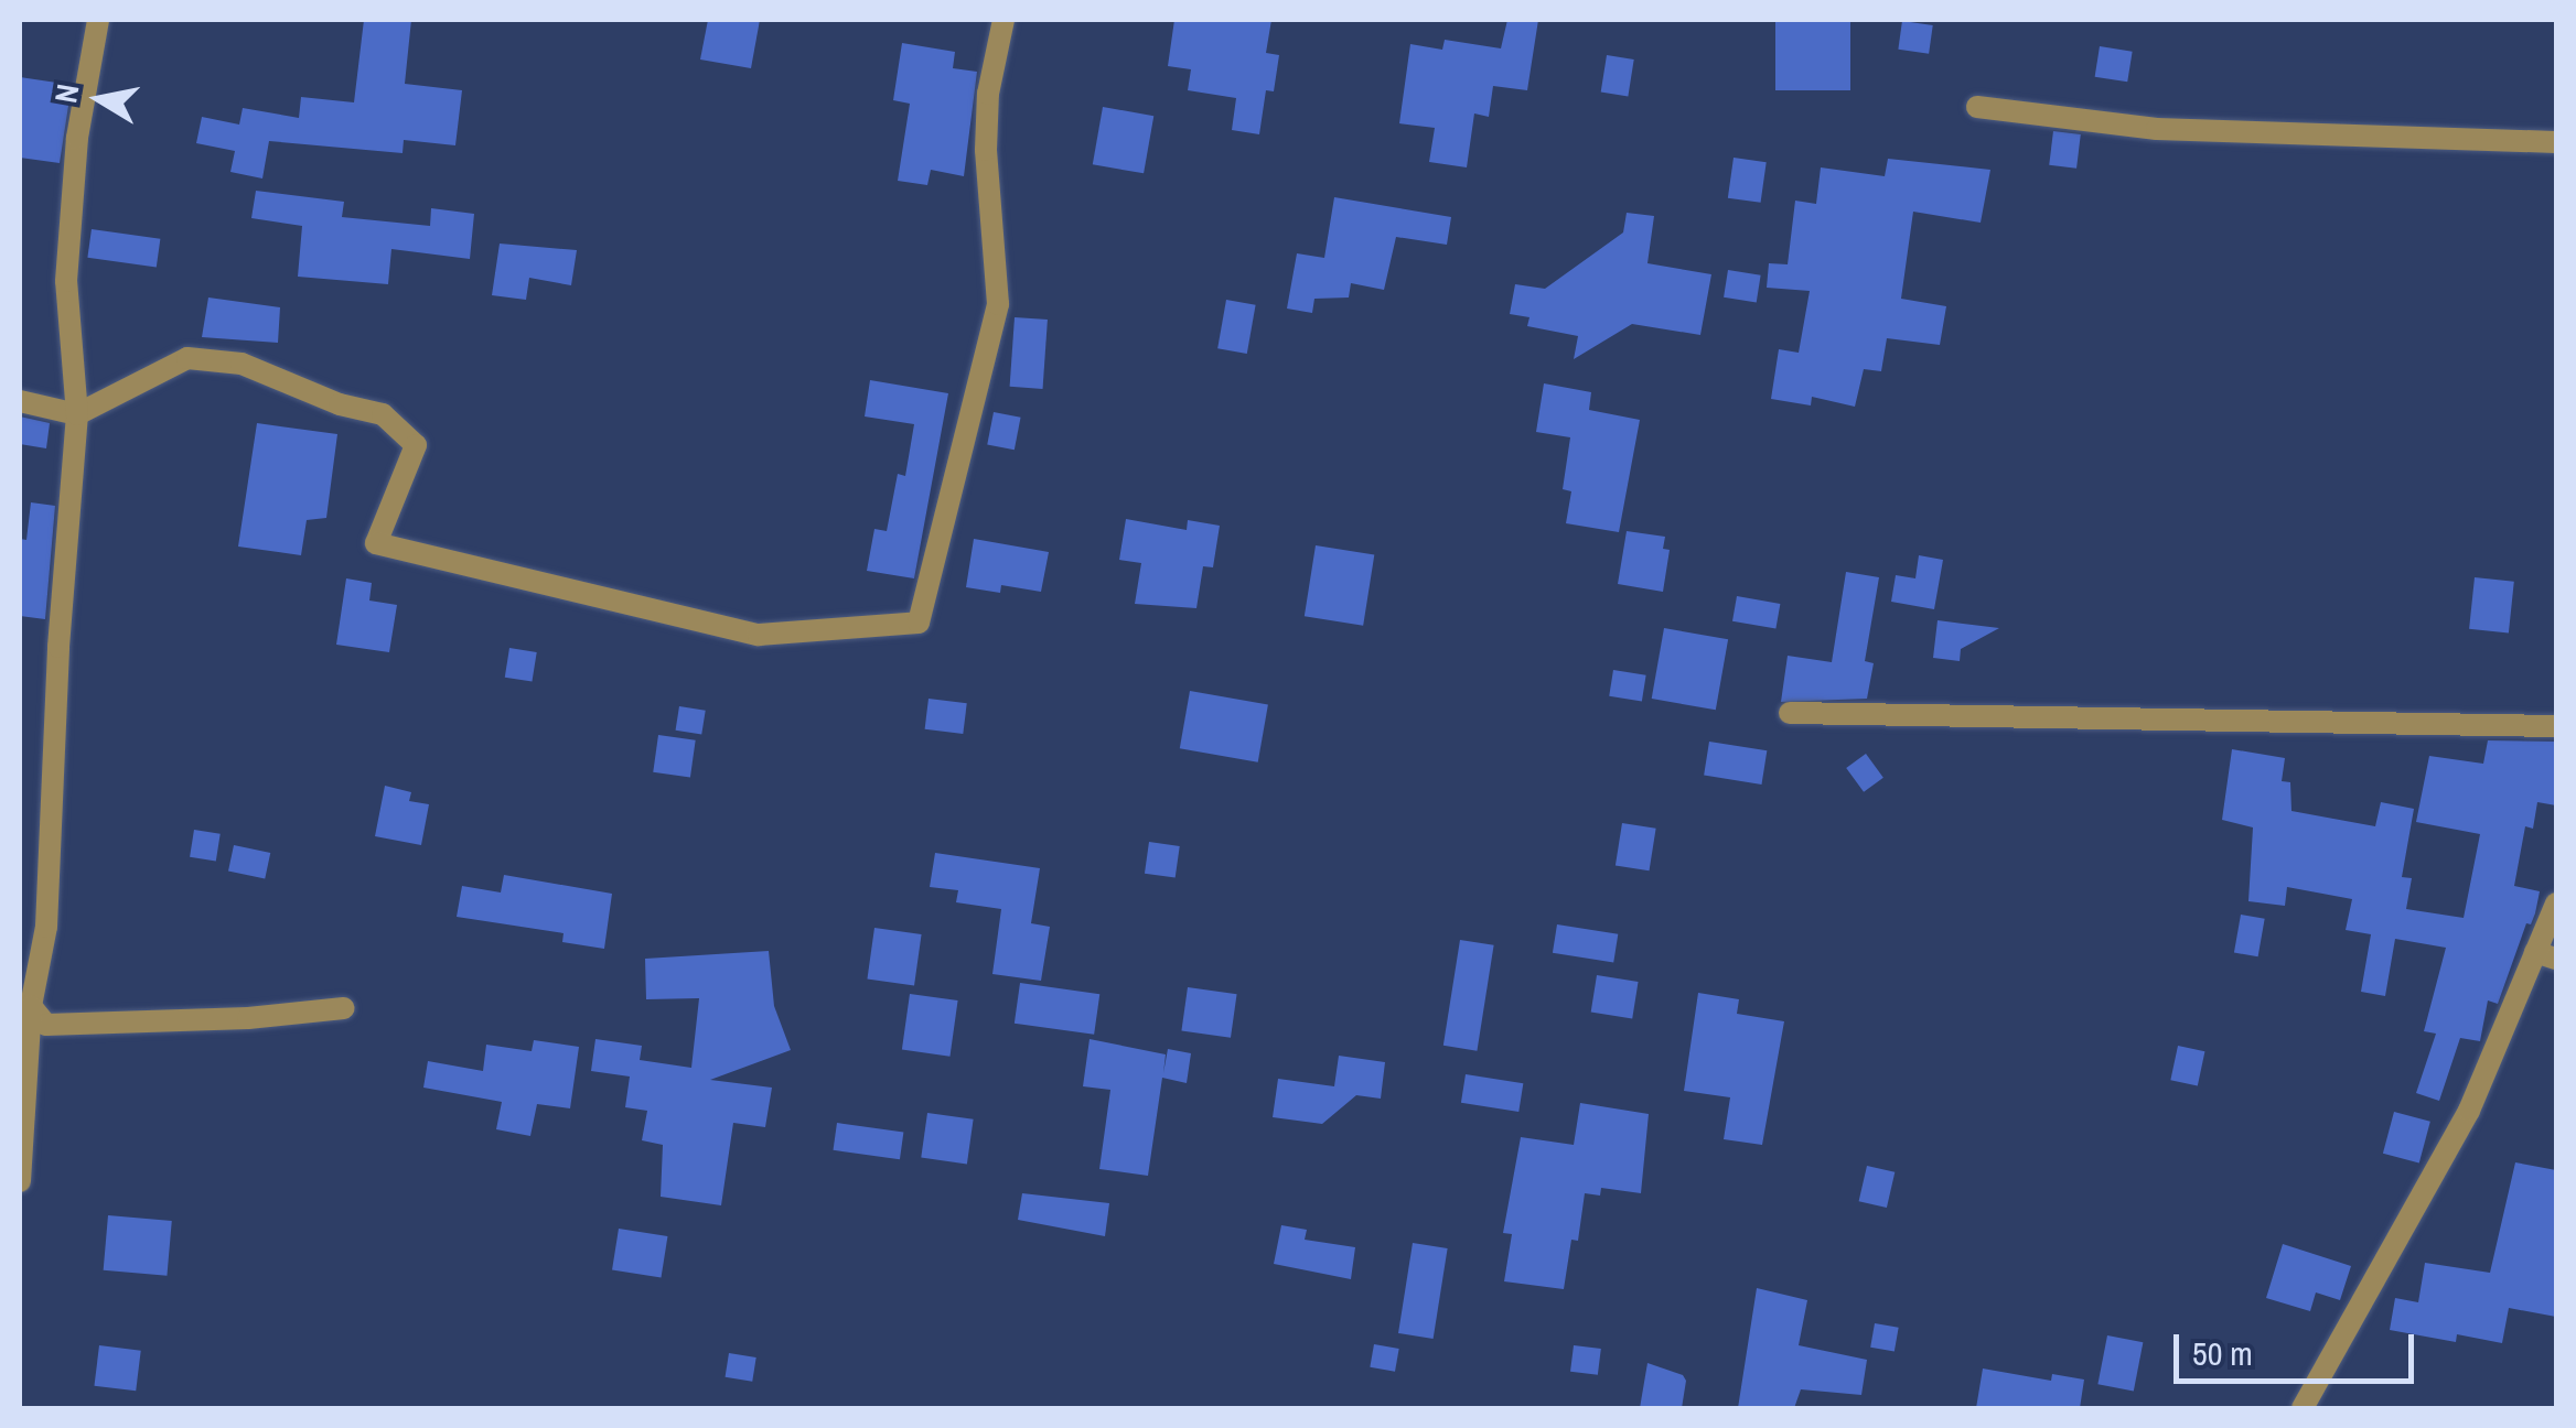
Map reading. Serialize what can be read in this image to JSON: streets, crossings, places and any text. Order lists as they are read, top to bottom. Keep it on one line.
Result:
{"scale_bar":"50 m","north":"left"}
